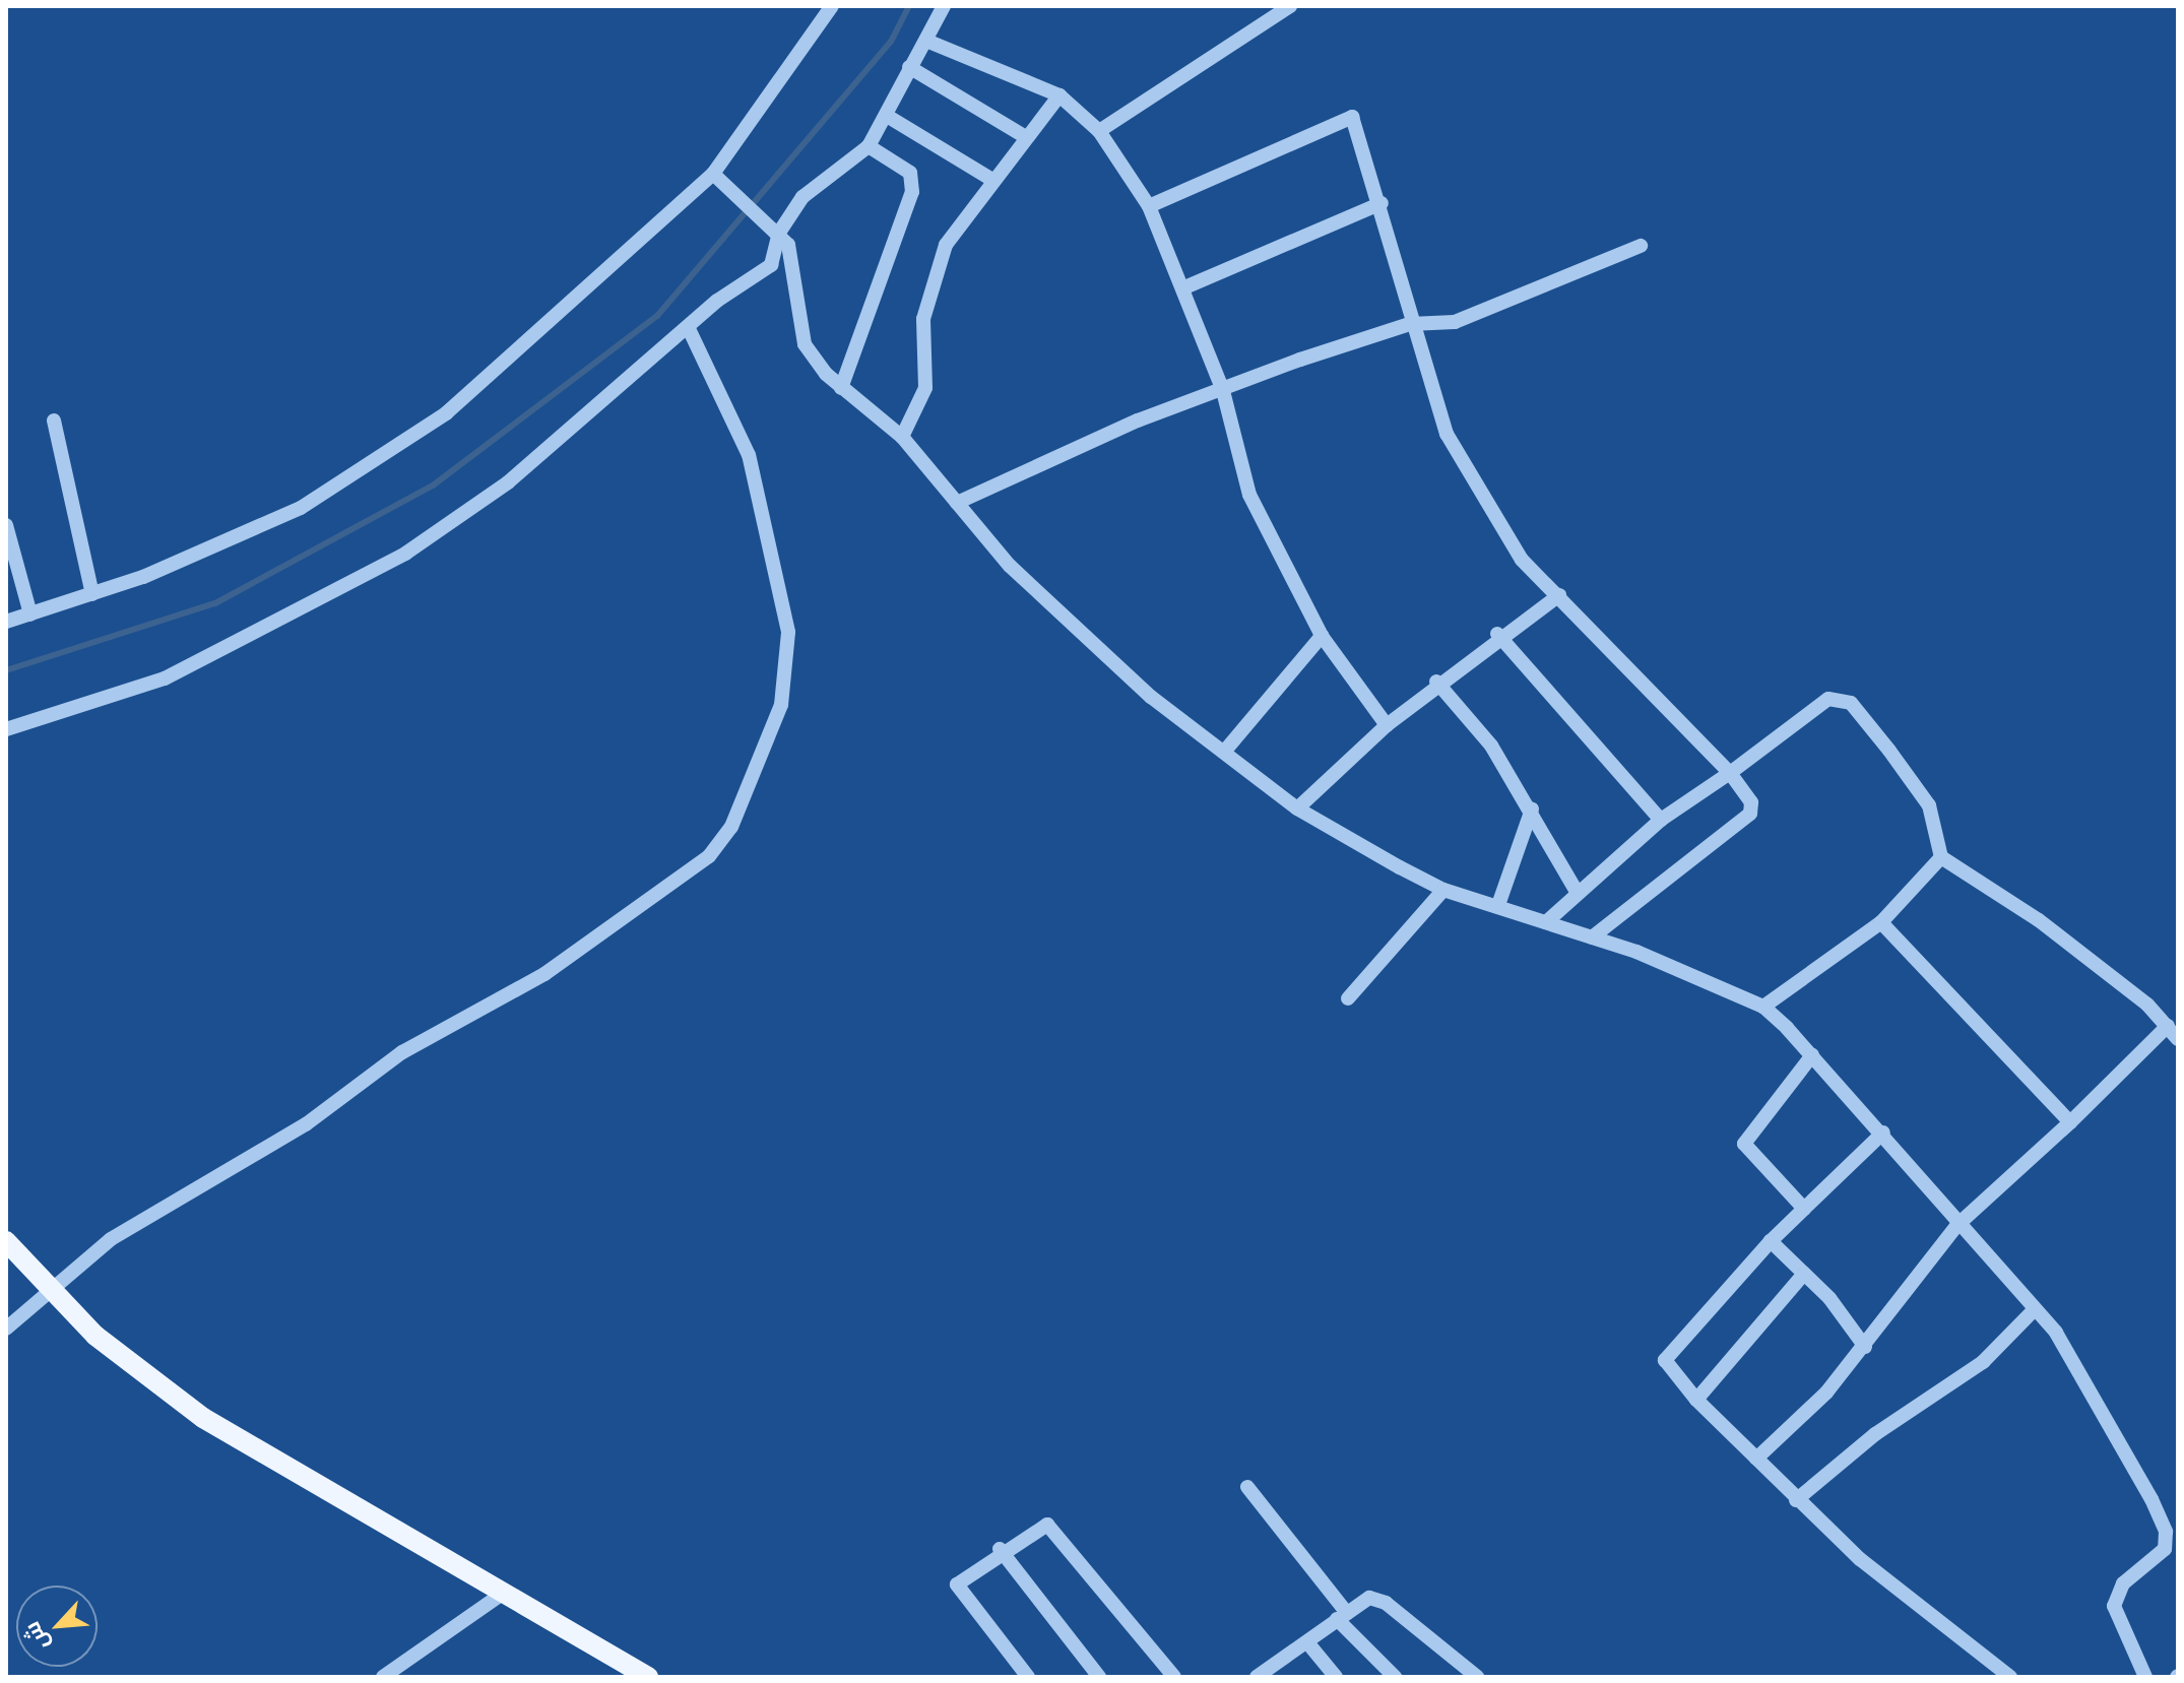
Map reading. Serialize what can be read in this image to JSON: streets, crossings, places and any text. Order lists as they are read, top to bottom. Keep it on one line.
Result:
{"north":"bottom left"}
